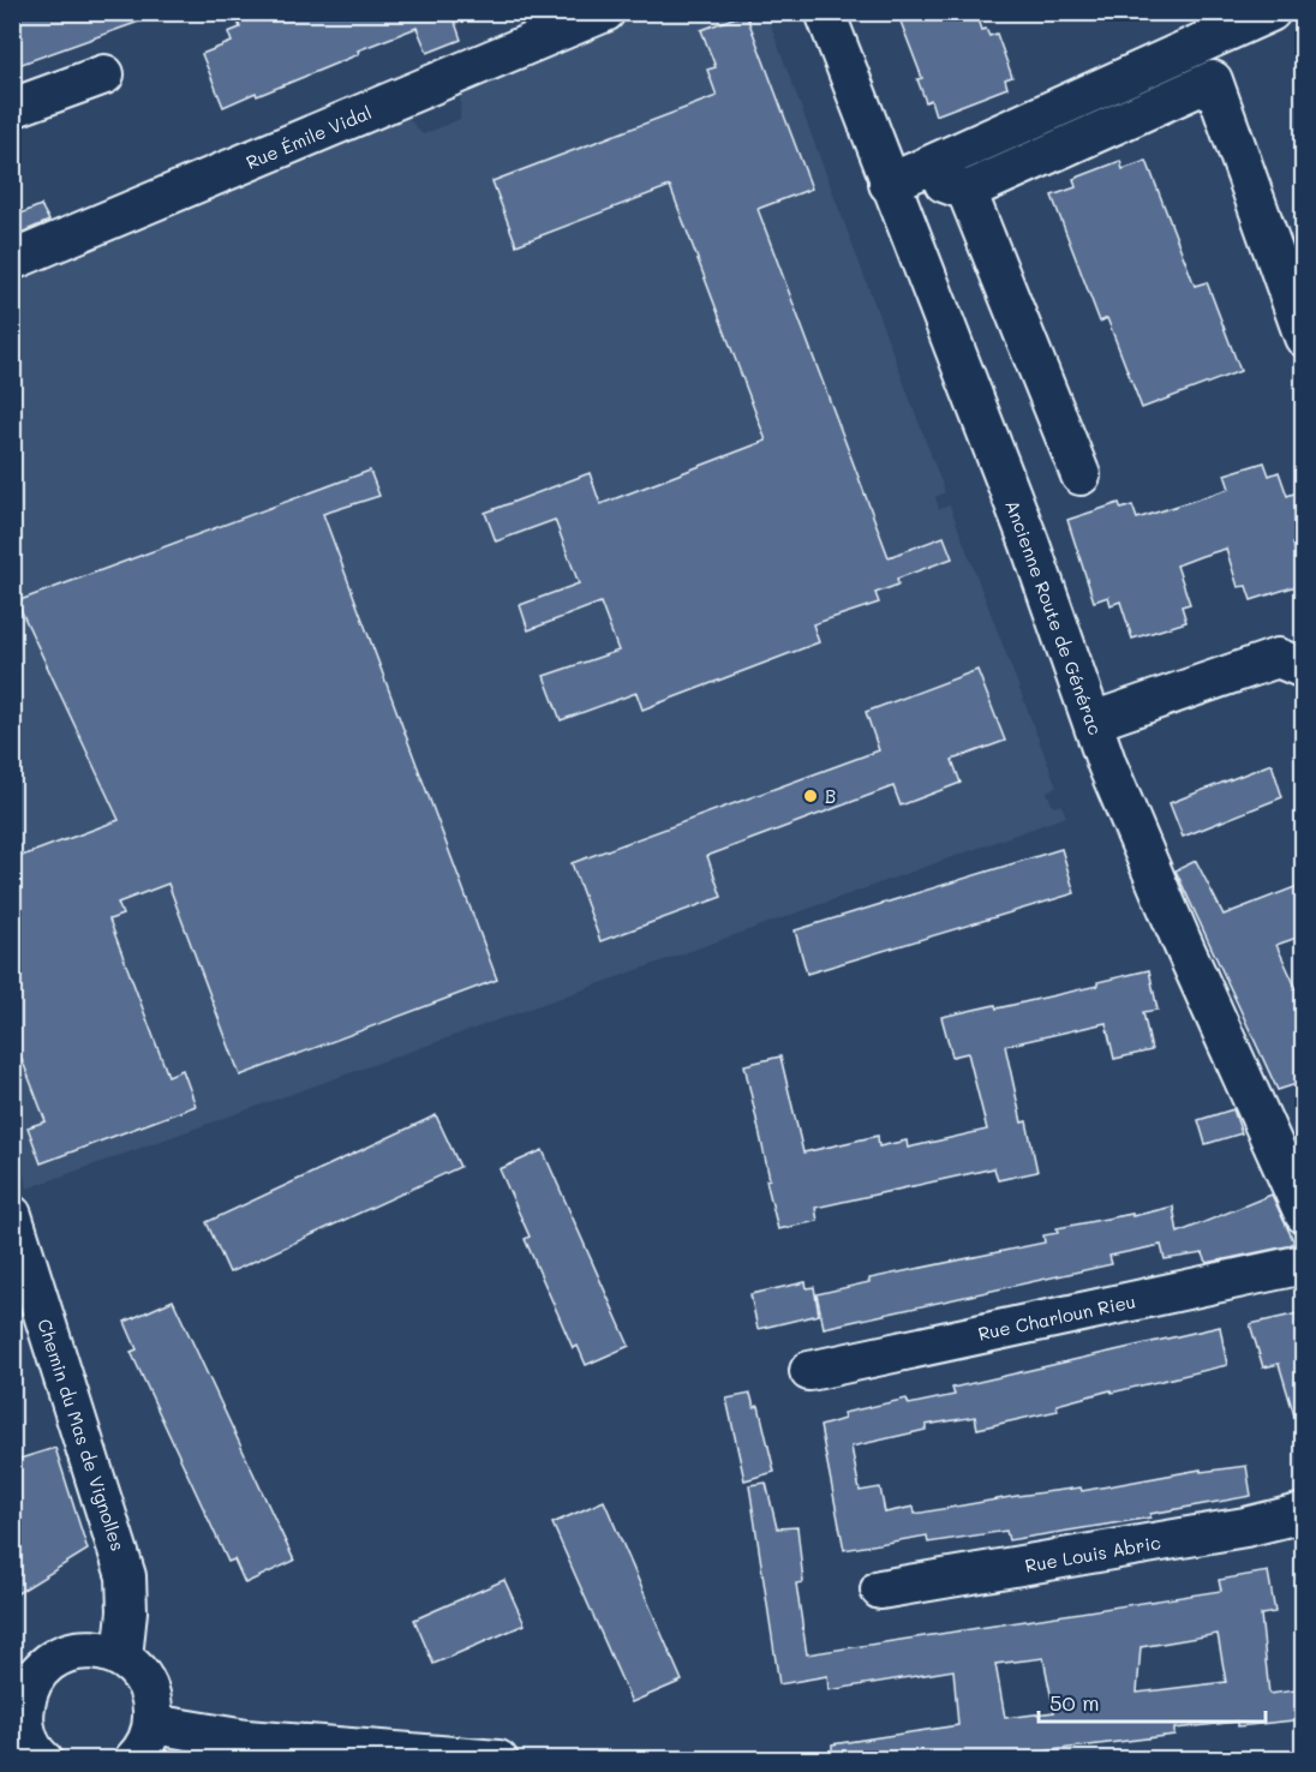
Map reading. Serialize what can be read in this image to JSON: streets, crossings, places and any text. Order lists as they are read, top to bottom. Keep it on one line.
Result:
{"streets":{"street":["Rue Émile Vidal","Ancienne Route de Générac","Rue Charloun Rieu","Chemin du Mas de Vignolles","Rue Louis Abric"]},"places":["B"],"scale_bar":"50 m"}
